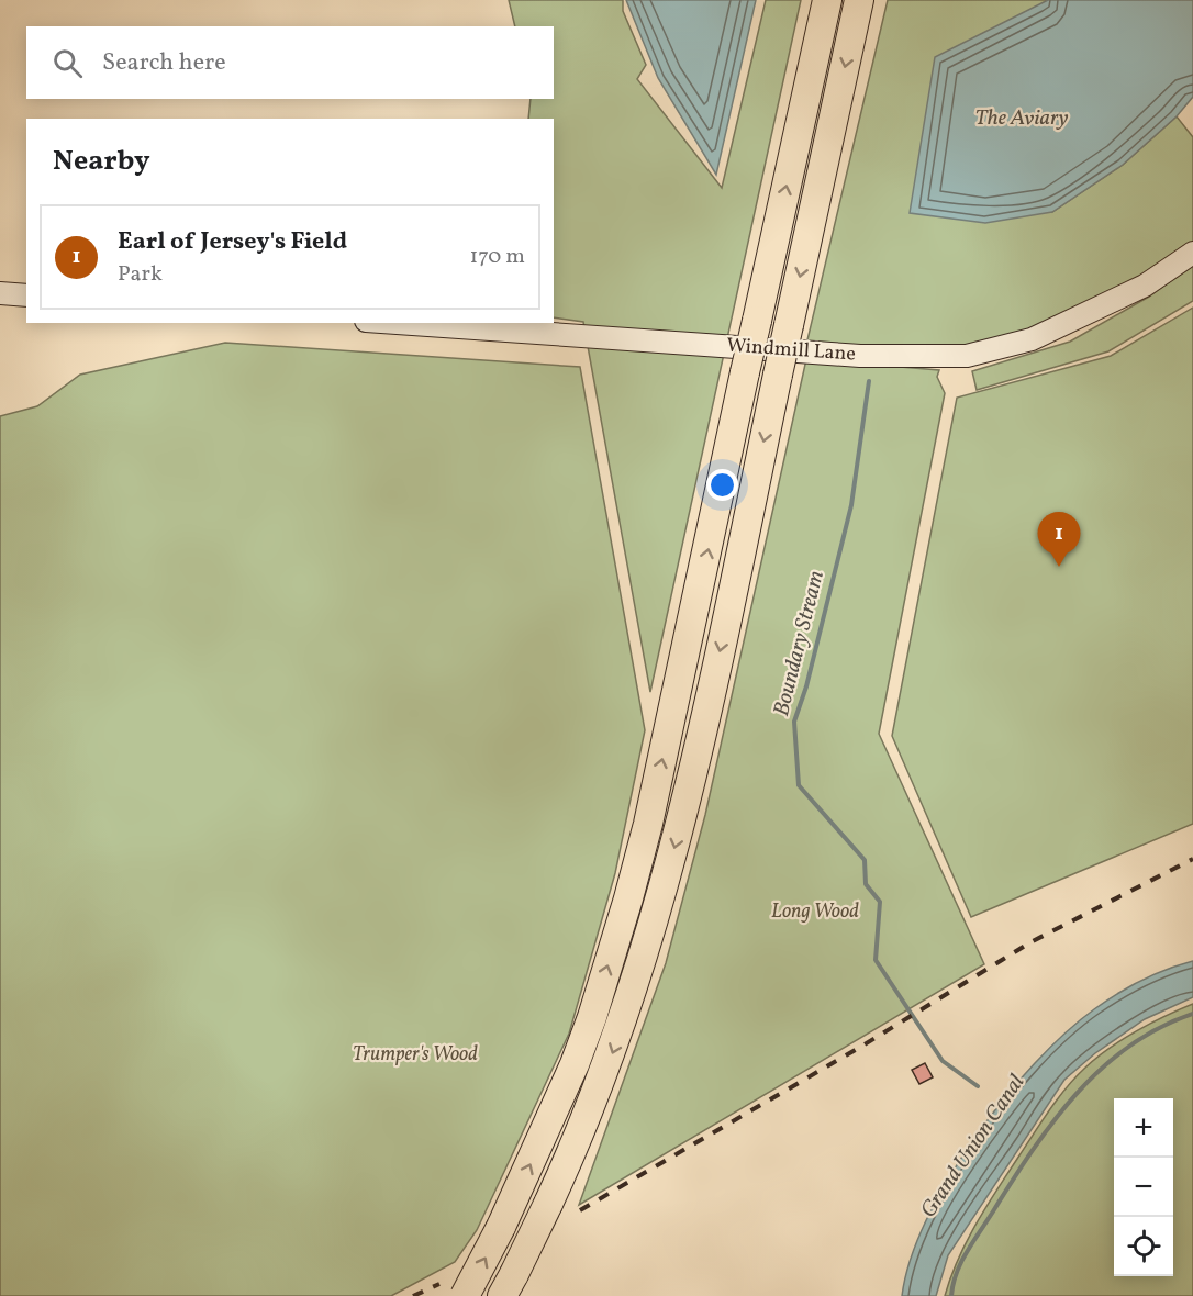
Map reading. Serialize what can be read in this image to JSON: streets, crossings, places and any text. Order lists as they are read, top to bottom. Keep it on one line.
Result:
{"streets":{"main road":["Windmill Lane"]},"water":["The Aviary","Boundary Stream","Grand Union Canal"],"parks":["Long Wood","Trumper's Wood"],"page":{"search":"Search here","heading":"Nearby","list":[{"mark":"1","name":"Earl of Jersey's Field","note":"Park","value":"170 m"}],"pins":"1","map_buttons":["+","−"]}}
